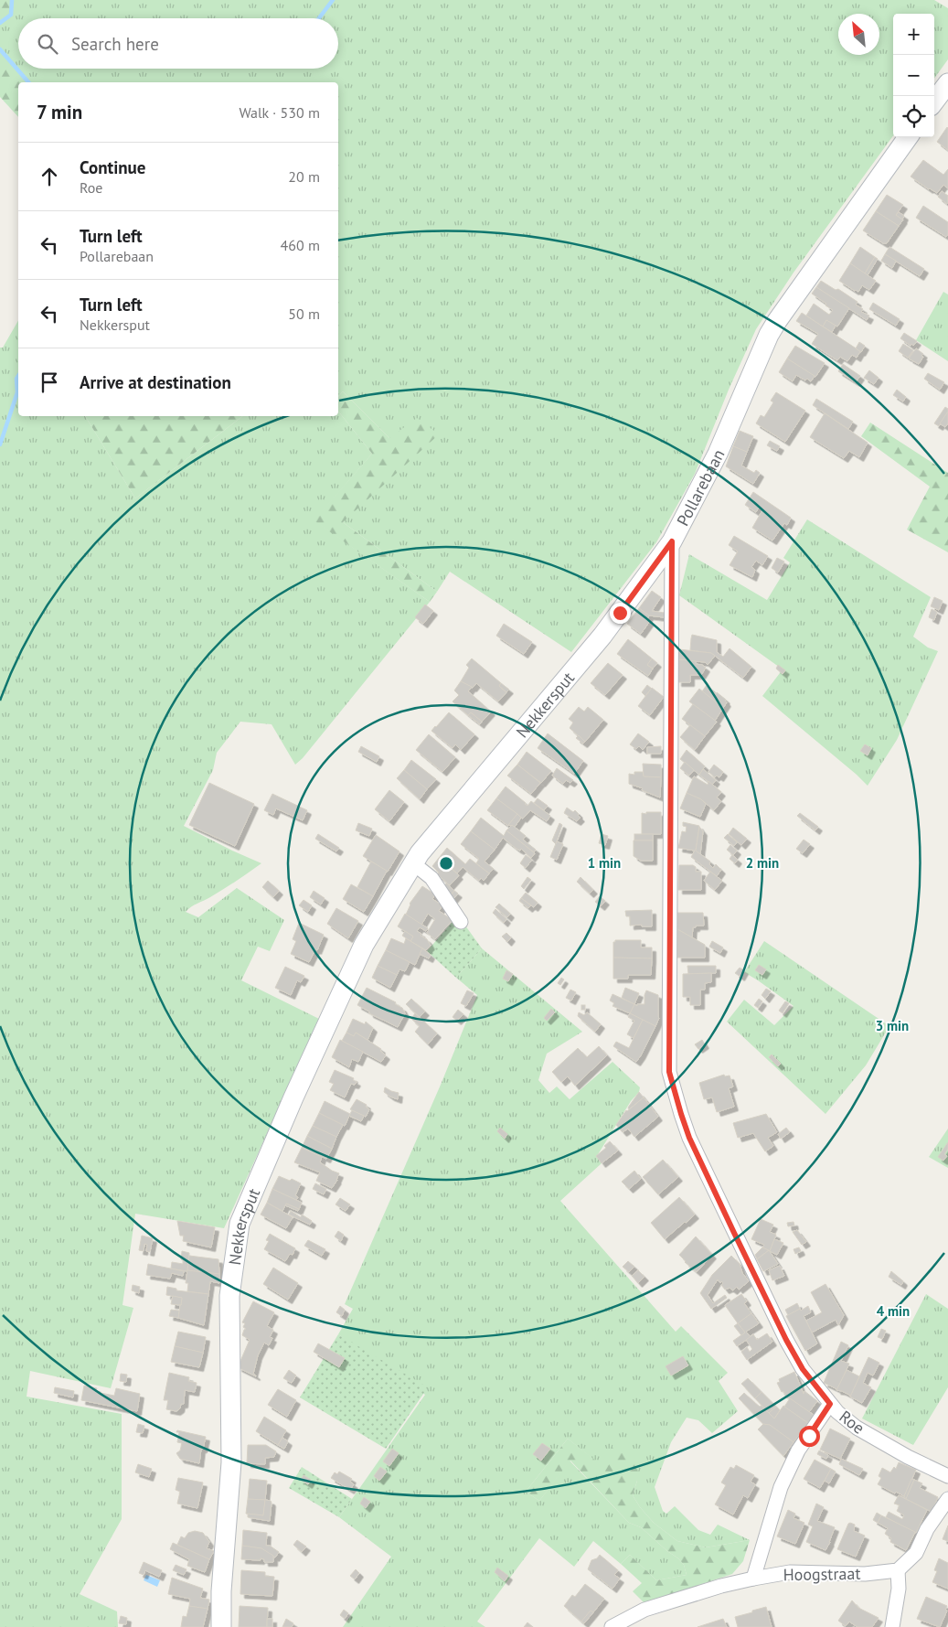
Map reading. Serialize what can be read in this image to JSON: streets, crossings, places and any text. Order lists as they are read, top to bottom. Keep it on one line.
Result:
{"streets":{"street":["Pollarebaan","Nekkersput","Roe","Hoogstraat"]},"crossings":[["Pollarebaan","Nekkersput"],["Pollarebaan","Roe"],["Roe","Hoogstraat"]],"north":"top left","page":{"map_buttons":["+","−"],"search":"Search here","heading":["7 min","Walk · 530 m"],"list":[["Continue","Roe","20 m"],["Turn left","Pollarebaan","460 m"],["Turn left","Nekkersput","50 m"],"Arrive at destination"]},"rings":["1 min","2 min","3 min","4 min"]}
